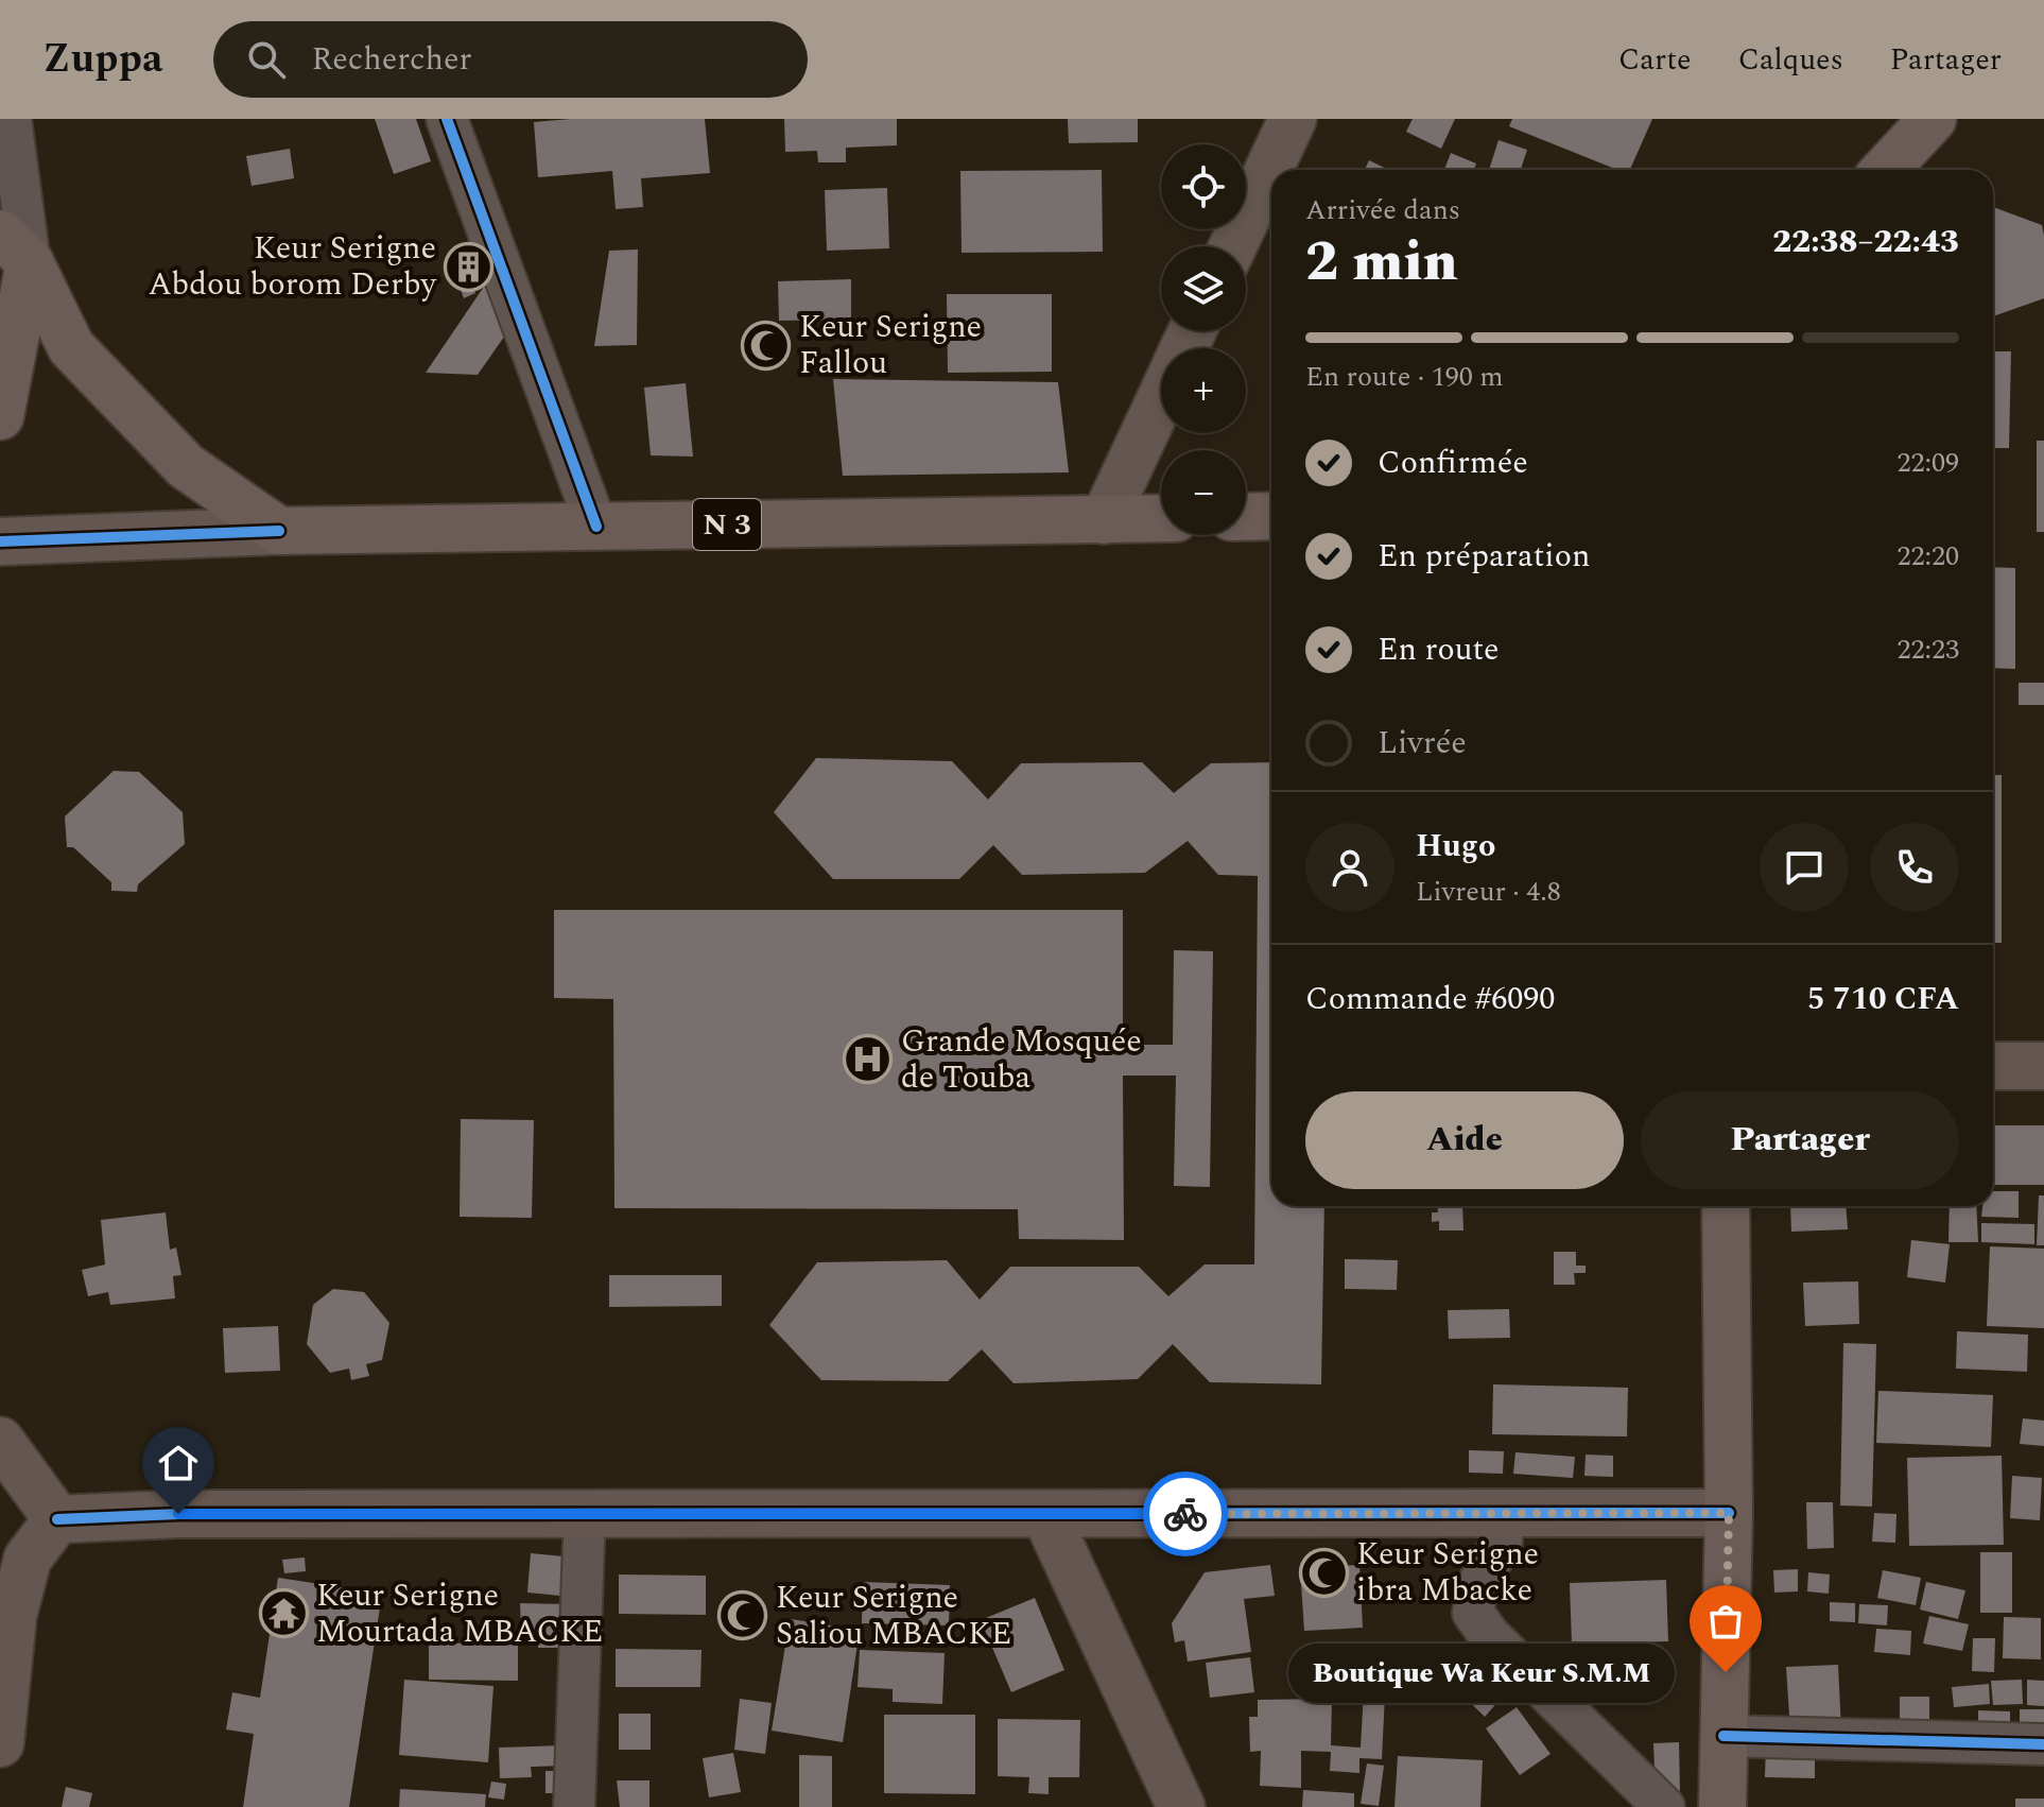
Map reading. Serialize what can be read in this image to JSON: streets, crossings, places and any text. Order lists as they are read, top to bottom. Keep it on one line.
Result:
{"streets":{"main road":["N 3"]},"places":{"building":["Keur Serigne Abdou borom Derby"],"mosque":["Keur Serigne Fallou","Keur Serigne ibra Mbacke","Keur Serigne Saliou MBACKE"],"hospital":["Grande Mosquée de Touba"],"temple":["Keur Serigne Mourtada MBACKE"],"other":["Boutique Wa Keur S.M.M"]},"page":{"header":"Zuppa","search":"Rechercher","nav":["Carte","Calques","Partager"],"map_buttons":["+","−"],"heading":["2 min","Arrivée dans","22:38–22:43"],"panel":["Hugo","Livreur · 4.8","Commande #6090","5 710 CFA"],"bar":"En route · 190 m","list":[["Confirmée","22:09"],["En préparation","22:20"],["En route","22:23"],"Livrée"],"buttons":["Aide","Partager"],"bubble":"Boutique Wa Keur S.M.M"}}
